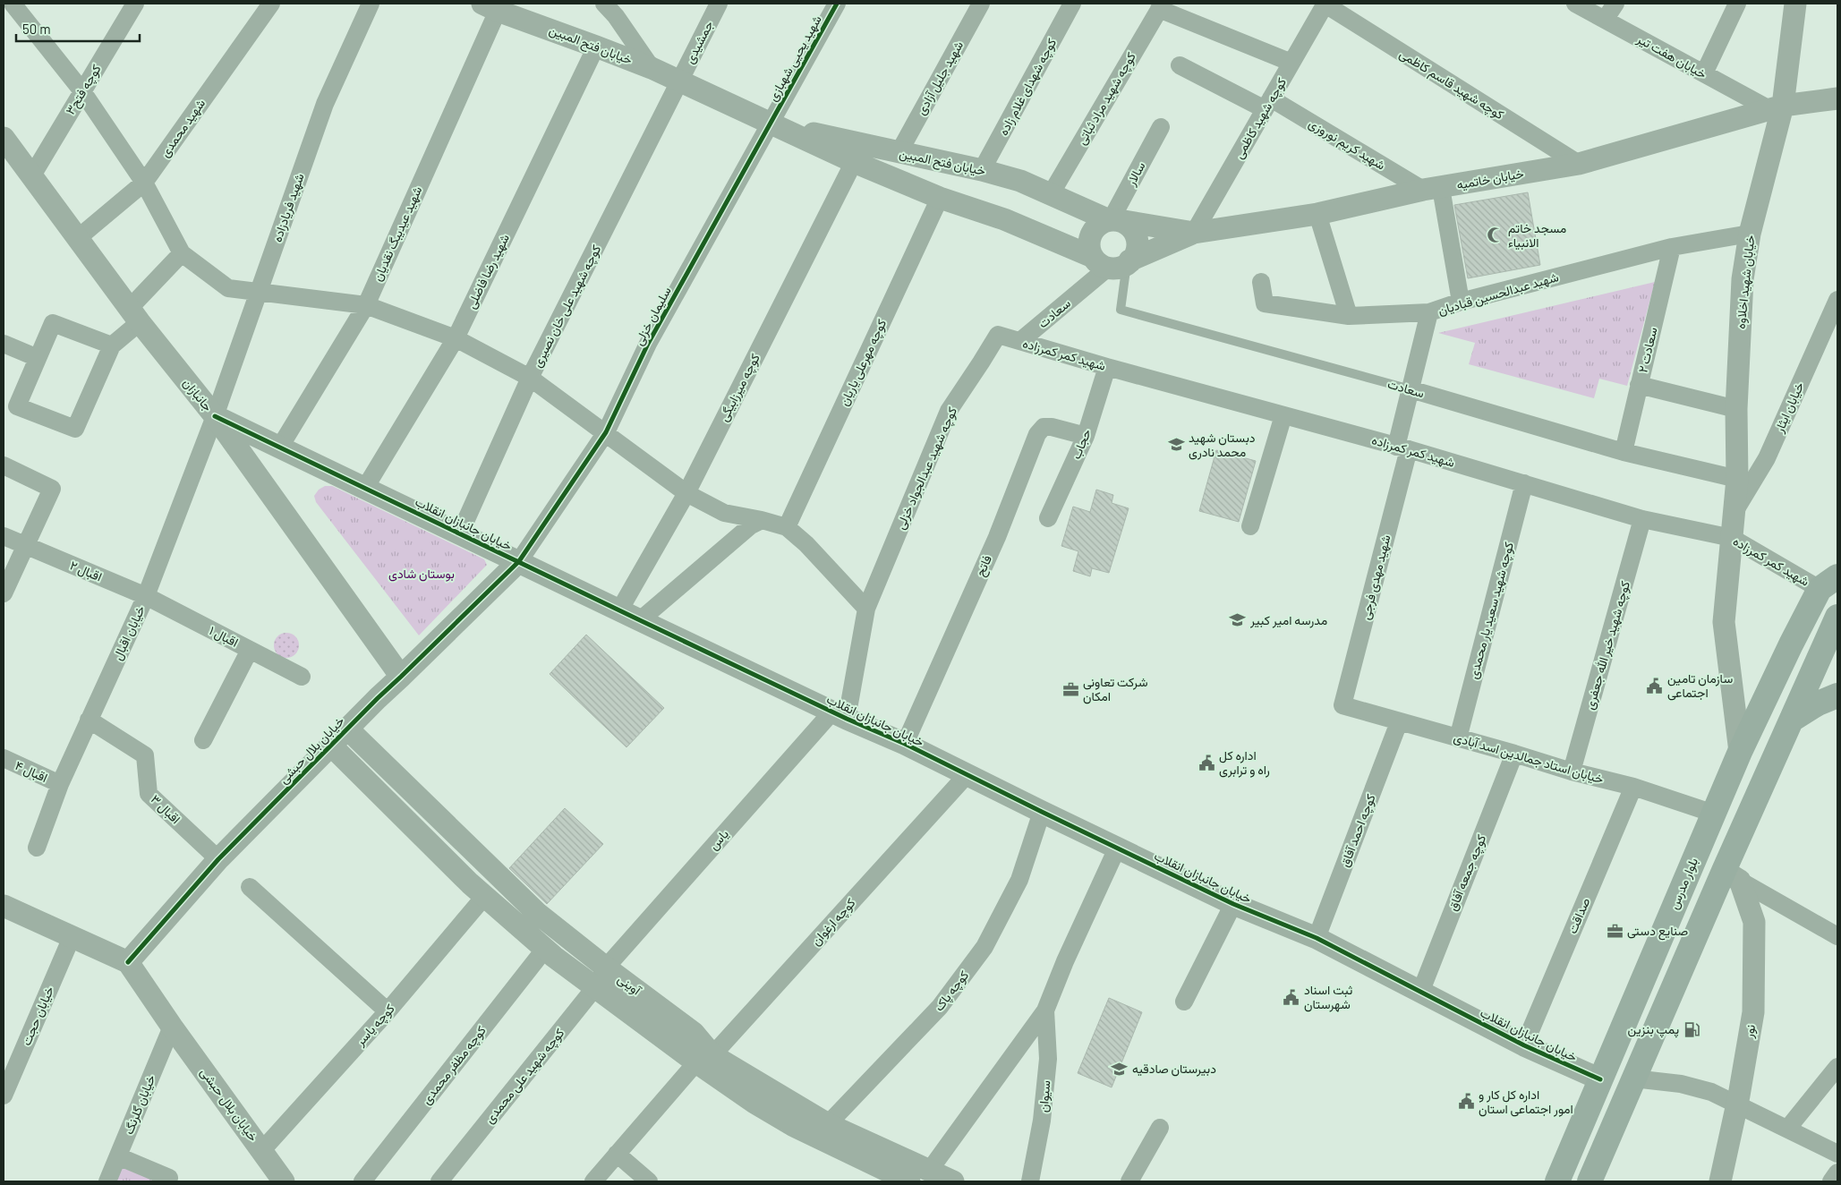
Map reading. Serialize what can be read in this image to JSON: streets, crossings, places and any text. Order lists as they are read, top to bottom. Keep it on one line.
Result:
{"streets":{"main road":["بلوار مدرس"],"street":["جمشیدی","خیابان فتح المبین","خیابان هفت تیر","شهید یحیی شهبازی","شهید جلیل آزادی","کوچه شهید قاسم کاظمی","کوچه شهدای غلام زاده","کوچه فتح۳","کوچه شهید مراد ثباتی","کوچه شهید کاظمی","شهید محمدی","شهید کریم نوروزی","سالار","خیابان خاتمیه","شهید فریادزاده","شهید عیدیبگ نقدیان","شهید رضا فاضلی","خیابان شهید اخلاوه","شهید عبدالحسین قبادیان","کوچه شهید علی خان نصیری","سعادت","سلیمان خزلی","سعادت ۲","شهید کمر کمرزاده","کوچه مهرعلی یاریان","کوچه میرزابیگی","جانبازان","خیابان ایثار","حجاب","کوچه شهید عبدالجواد خزلی","خیابان جانبازان انقلاب","فاتح","اقبال ۲","شهید مهدی فرجی","کوچه شهید سعید یار محمدی","خیابان اقبال","اقبال ۱","کوچه شهید خیر الله جعفری","خیابان بلال حبشی","خیابان استاد جمالدین اسد آبادی","اقبال ۴","اقبال ۳","کوچه احمد آفاق","یاس","کوچه جمعه آفاق","صداقت","کوچه ارغوان","آوینی","کوچه پاک","خیابان حجت","کوچه یاسر","نور","کوچه مظفر محمدی","کوچه شهید علی محمدی","سیوان","خیابان گلرنگ"]},"crossings":[["جمشیدی","خیابان فتح المبین"],["جمشیدی","کوچه شهید علی خان نصیری"],["خیابان فتح المبین","شهید یحیی شهبازی"],["خیابان فتح المبین","شهید جلیل آزادی"],["خیابان فتح المبین","کوچه شهدای غلام زاده"],["خیابان فتح المبین","کوچه شهید مراد ثباتی"],["خیابان فتح المبین","سالار"],["خیابان فتح المبین","خیابان خاتمیه"],["خیابان فتح المبین","شهید عیدیبگ نقدیان"],["خیابان فتح المبین","شهید رضا فاضلی"],["خیابان فتح المبین","کوچه شهید علی خان نصیری"],["خیابان فتح المبین","سعادت"],["خیابان فتح المبین","سلیمان خزلی"],["خیابان فتح المبین","کوچه مهرعلی یاریان"],["خیابان فتح المبین","کوچه میرزابیگی"],["خیابان هفت تیر","خیابان خاتمیه"],["خیابان هفت تیر","خیابان شهید اخلاوه"],["شهید یحیی شهبازی","سلیمان خزلی"],["کوچه شهید قاسم کاظمی","کوچه شهید کاظمی"],["کوچه شهید قاسم کاظمی","خیابان خاتمیه"],["کوچه فتح۳","جانبازان"],["کوچه شهید کاظمی","شهید کریم نوروزی"],["کوچه شهید کاظمی","خیابان خاتمیه"],["شهید محمدی","جانبازان"],["شهید کریم نوروزی","خیابان خاتمیه"],["سالار","خیابان خاتمیه"],["خیابان خاتمیه","خیابان شهید اخلاوه"],["خیابان خاتمیه","سعادت"],["شهید فریادزاده","جانبازان"],["شهید فریادزاده","خیابان جانبازان انقلاب"],["شهید فریادزاده","خیابان اقبال"],["شهید عیدیبگ نقدیان","خیابان جانبازان انقلاب"],["شهید رضا فاضلی","خیابان جانبازان انقلاب"],["خیابان شهید اخلاوه","شهید عبدالحسین قبادیان"],["خیابان شهید اخلاوه","سعادت"],["خیابان شهید اخلاوه","شهید کمر کمرزاده"],["خیابان شهید اخلاوه","خیابان ایثار"],["خیابان شهید اخلاوه","بلوار مدرس"],["شهید عبدالحسین قبادیان","سعادت ۲"],["شهید عبدالحسین قبادیان","شهید مهدی فرجی"],["کوچه شهید علی خان نصیری","خیابان جانبازان انقلاب"],["سعادت","سعادت ۲"],["سعادت","شهید کمر کمرزاده"],["سعادت","شهید مهدی فرجی"],["سلیمان خزلی","خیابان جانبازان انقلاب"],["سلیمان خزلی","خیابان بلال حبشی"],["شهید کمر کمرزاده","حجاب"],["شهید کمر کمرزاده","کوچه شهید عبدالجواد خزلی"],["شهید کمر کمرزاده","شهید مهدی فرجی"],["شهید کمر کمرزاده","کوچه شهید سعید یار محمدی"],["شهید کمر کمرزاده","کوچه شهید خیر الله جعفری"],["شهید کمر کمرزاده","بلوار مدرس"],["کوچه میرزابیگی","خیابان جانبازان انقلاب"],["جانبازان","خیابان جانبازان انقلاب"],["جانبازان","خیابان اقبال"],["جانبازان","خیابان بلال حبشی"],["حجاب","فاتح"],["کوچه شهید عبدالجواد خزلی","خیابان جانبازان انقلاب"],["کوچه شهید عبدالجواد خزلی","یاس"],["خیابان جانبازان انقلاب","فاتح"],["خیابان جانبازان انقلاب","خیابان اقبال"],["خیابان جانبازان انقلاب","خیابان بلال حبشی"],["خیابان جانبازان انقلاب","کوچه احمد آفاق"],["خیابان جانبازان انقلاب","یاس"],["خیابان جانبازان انقلاب","کوچه جمعه آفاق"],["خیابان جانبازان انقلاب","بلوار مدرس"],["خیابان جانبازان انقلاب","صداقت"],["خیابان جانبازان انقلاب","کوچه ارغوان"],["خیابان جانبازان انقلاب","کوچه پاک"],["اقبال ۲","خیابان اقبال"],["اقبال ۲","اقبال ۱"],["شهید مهدی فرجی","خیابان استاد جمالدین اسد آبادی"],["کوچه شهید سعید یار محمدی","خیابان استاد جمالدین اسد آبادی"],["خیابان اقبال","اقبال ۱"],["خیابان اقبال","اقبال ۴"],["خیابان اقبال","اقبال ۳"],["کوچه شهید خیر الله جعفری","خیابان استاد جمالدین اسد آبادی"],["خیابان بلال حبشی","اقبال ۳"],["خیابان بلال حبشی","آوینی"],["خیابان بلال حبشی","کوچه یاسر"],["خیابان بلال حبشی","خیابان گلرنگ"],["خیابان استاد جمالدین اسد آبادی","کوچه احمد آفاق"],["خیابان استاد جمالدین اسد آبادی","کوچه جمعه آفاق"],["خیابان استاد جمالدین اسد آبادی","بلوار مدرس"],["خیابان استاد جمالدین اسد آبادی","صداقت"],["یاس","آوینی"],["یاس","کوچه شهید علی محمدی"],["کوچه ارغوان","آوینی"],["آوینی","کوچه پاک"],["آوینی","کوچه یاسر"],["آوینی","کوچه مظفر محمدی"],["آوینی","کوچه شهید علی محمدی"]],"parks":["بوستان شادی"],"places":{"mosque":["مسجد خاتم الانبیاء"],"school or university":["دبستان شهید محمد نادری","مدرسه امیر کبیر","دبیرستان صادقیه"],"public building":["سازمان تامین اجتماعی","اداره کل راه و ترابری","ثبت اسناد شهرستان","اداره کل کار و امور اجتماعی استان"],"office":["شرکت تعاونی امکان","صنایع دستی"],"fuel station":["پمپ بنزین"]},"scale_bar":"50 m"}
